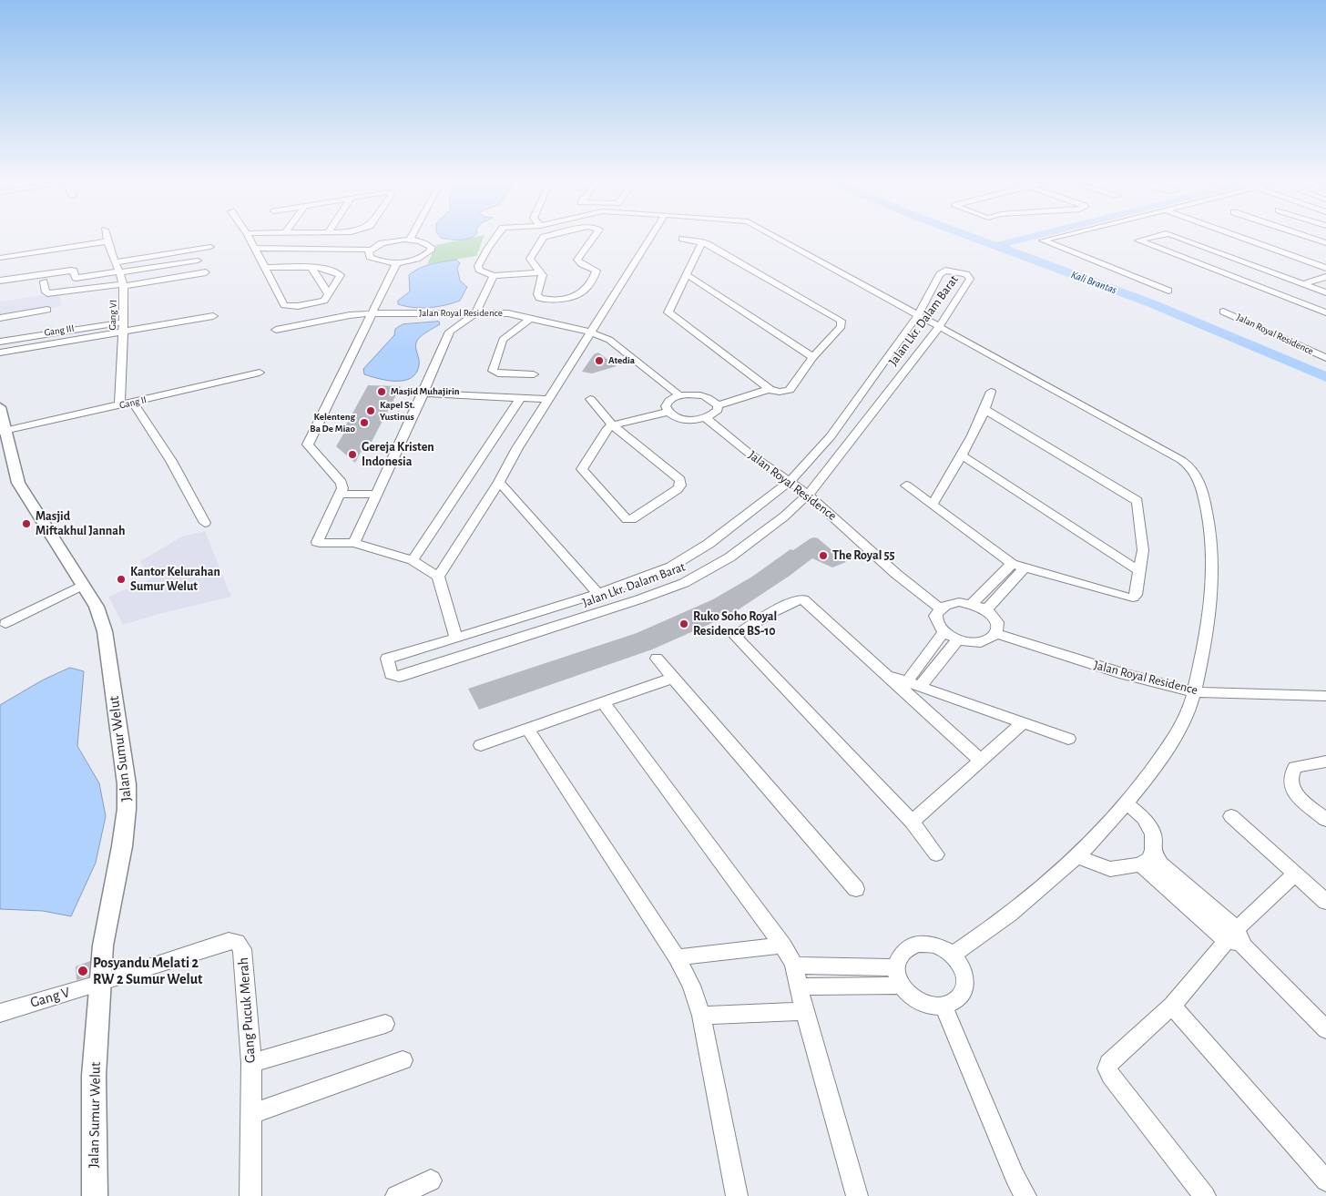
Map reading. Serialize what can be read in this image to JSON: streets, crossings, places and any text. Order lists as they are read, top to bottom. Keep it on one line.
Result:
{"streets":{"street":["Jalan Royal Residence","Gang VI","Jalan Lkr. Dalam Barat","Gang III","Gang II","Jalan Sumur Welut","Gang V","Gang Pucuk Merah"]},"crossings":[["Jalan Royal Residence","Jalan Lkr. Dalam Barat"],["Gang VI","Gang III"],["Gang VI","Gang II"],["Gang II","Jalan Sumur Welut"],["Jalan Sumur Welut","Gang V"],["Jalan Sumur Welut","Gang Pucuk Merah"],["Gang V","Gang Pucuk Merah"]],"water":["Kali Brantas"],"places":["Atedia","Masjid Muhajirin","Kapel St. Yustinus","Kelenteng Ba De Miao","Gereja Kristen Indonesia","Masjid Miftakhul Jannah","The Royal 55","Kantor Kelurahan Sumur Welut","Ruko Soho Royal Residence BS-10","Posyandu Melati 2 RW 2 Sumur Welut"]}
